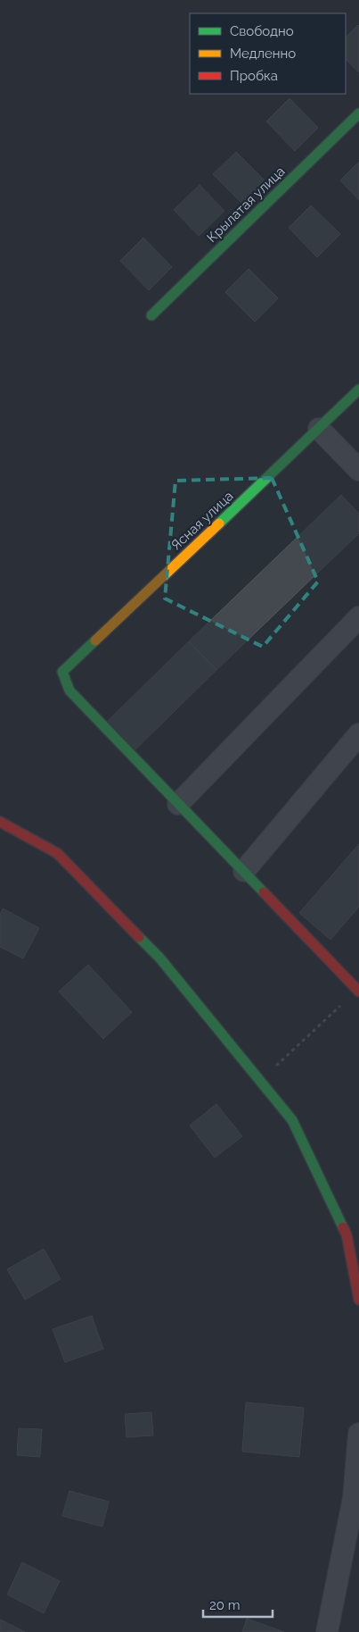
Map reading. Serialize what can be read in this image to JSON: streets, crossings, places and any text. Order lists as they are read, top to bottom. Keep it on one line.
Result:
{"streets":{"street":["Крылатая улица","Ясная улица"]},"legend":["Свободно","Медленно","Пробка"],"scale_bar":"20 m"}
